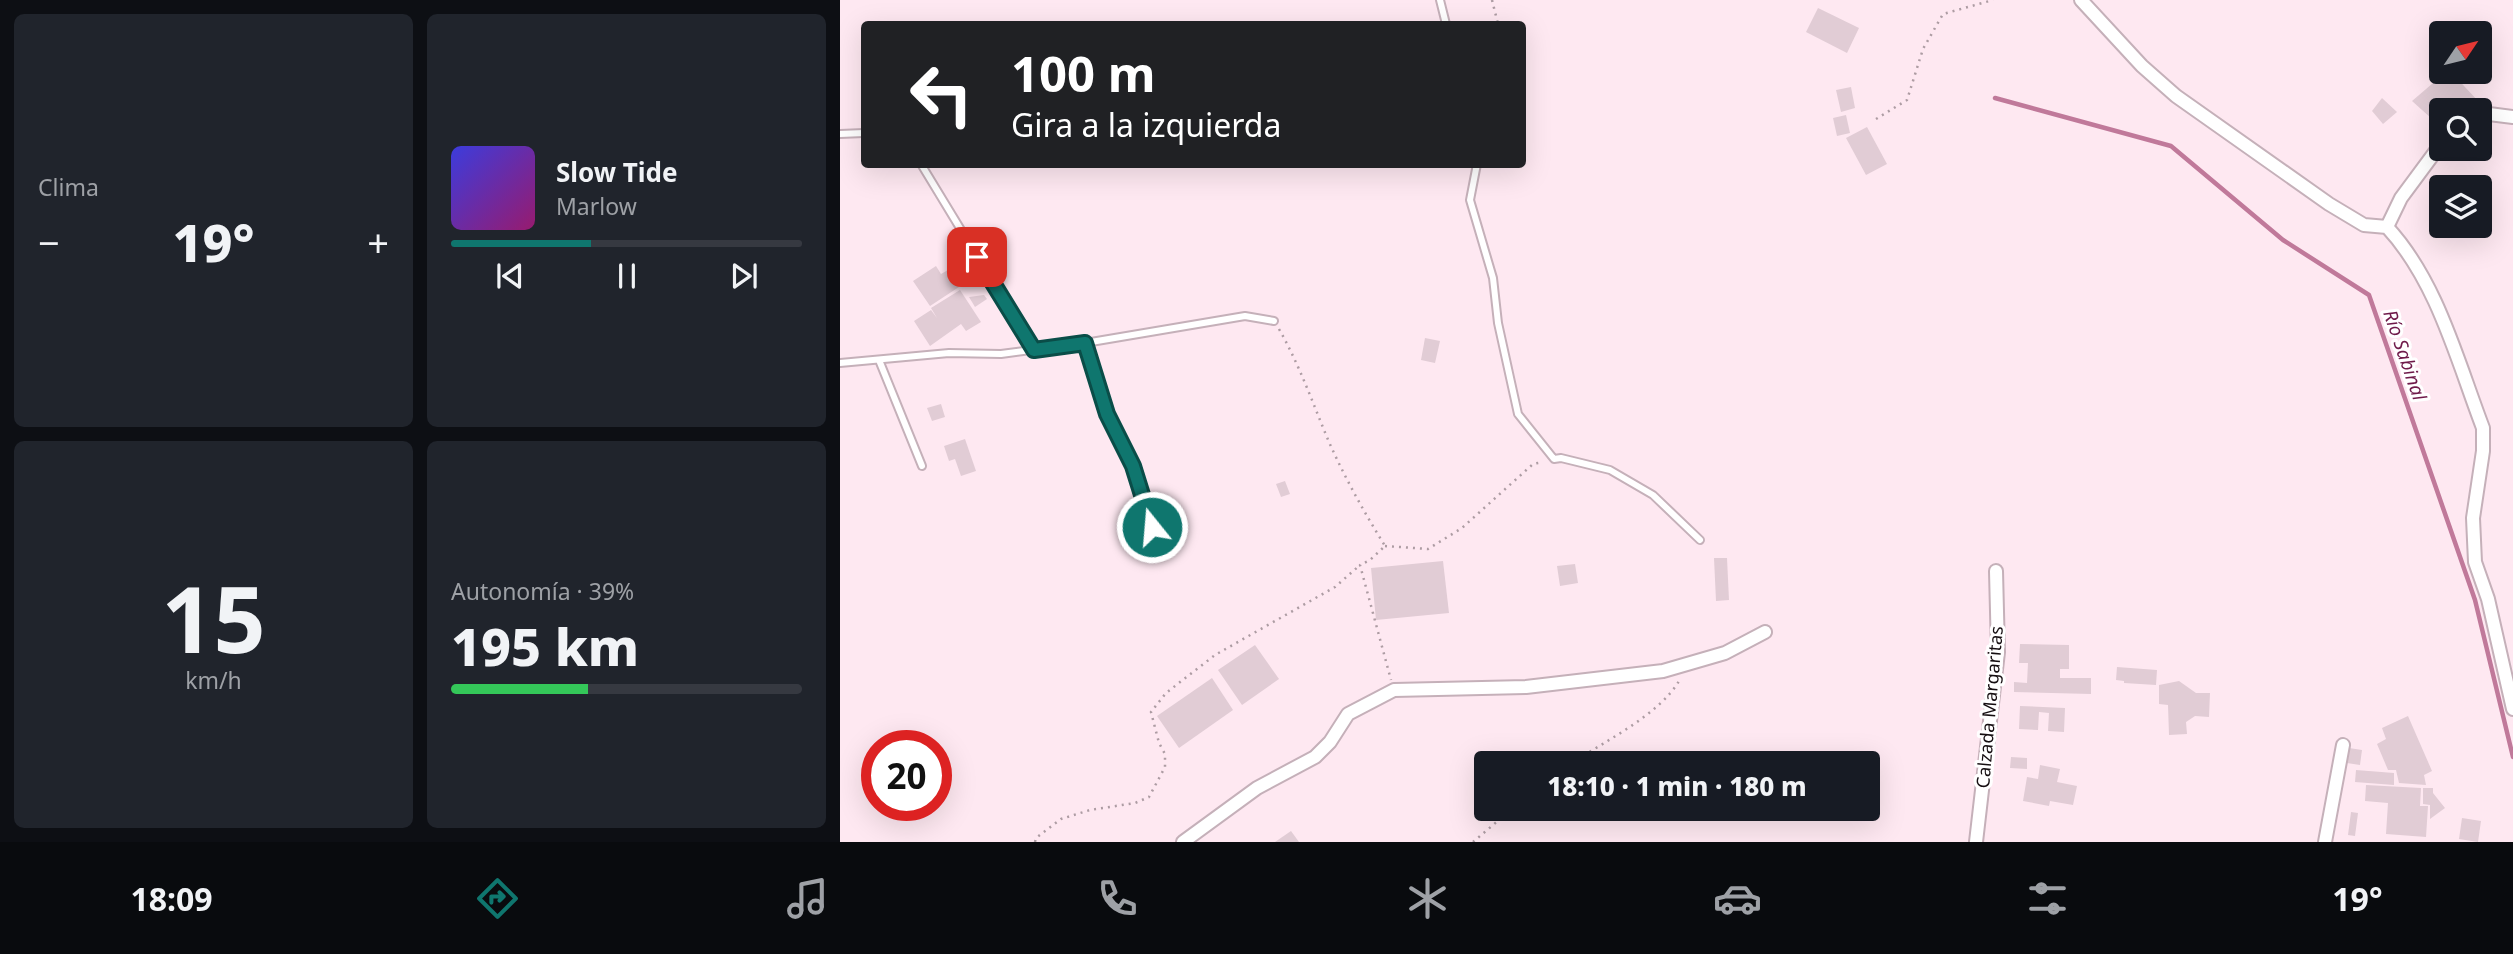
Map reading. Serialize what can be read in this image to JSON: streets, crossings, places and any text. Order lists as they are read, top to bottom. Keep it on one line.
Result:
{"streets":{"street":["Calzada Margaritas"]},"water":["Río Sabinal"],"north":"top right","page":{"tile":["Clima",["15","km/h"],["Autonomía · 39%","195 km"]],"turn":["100 m","Gira a la izquierda"],"song":["Slow Tide","Marlow"],"heat":["−","19°","+"],"limit":"20","trip":"18:10 · 1 min · 180 m","tabs":["18:09","19°"]}}
